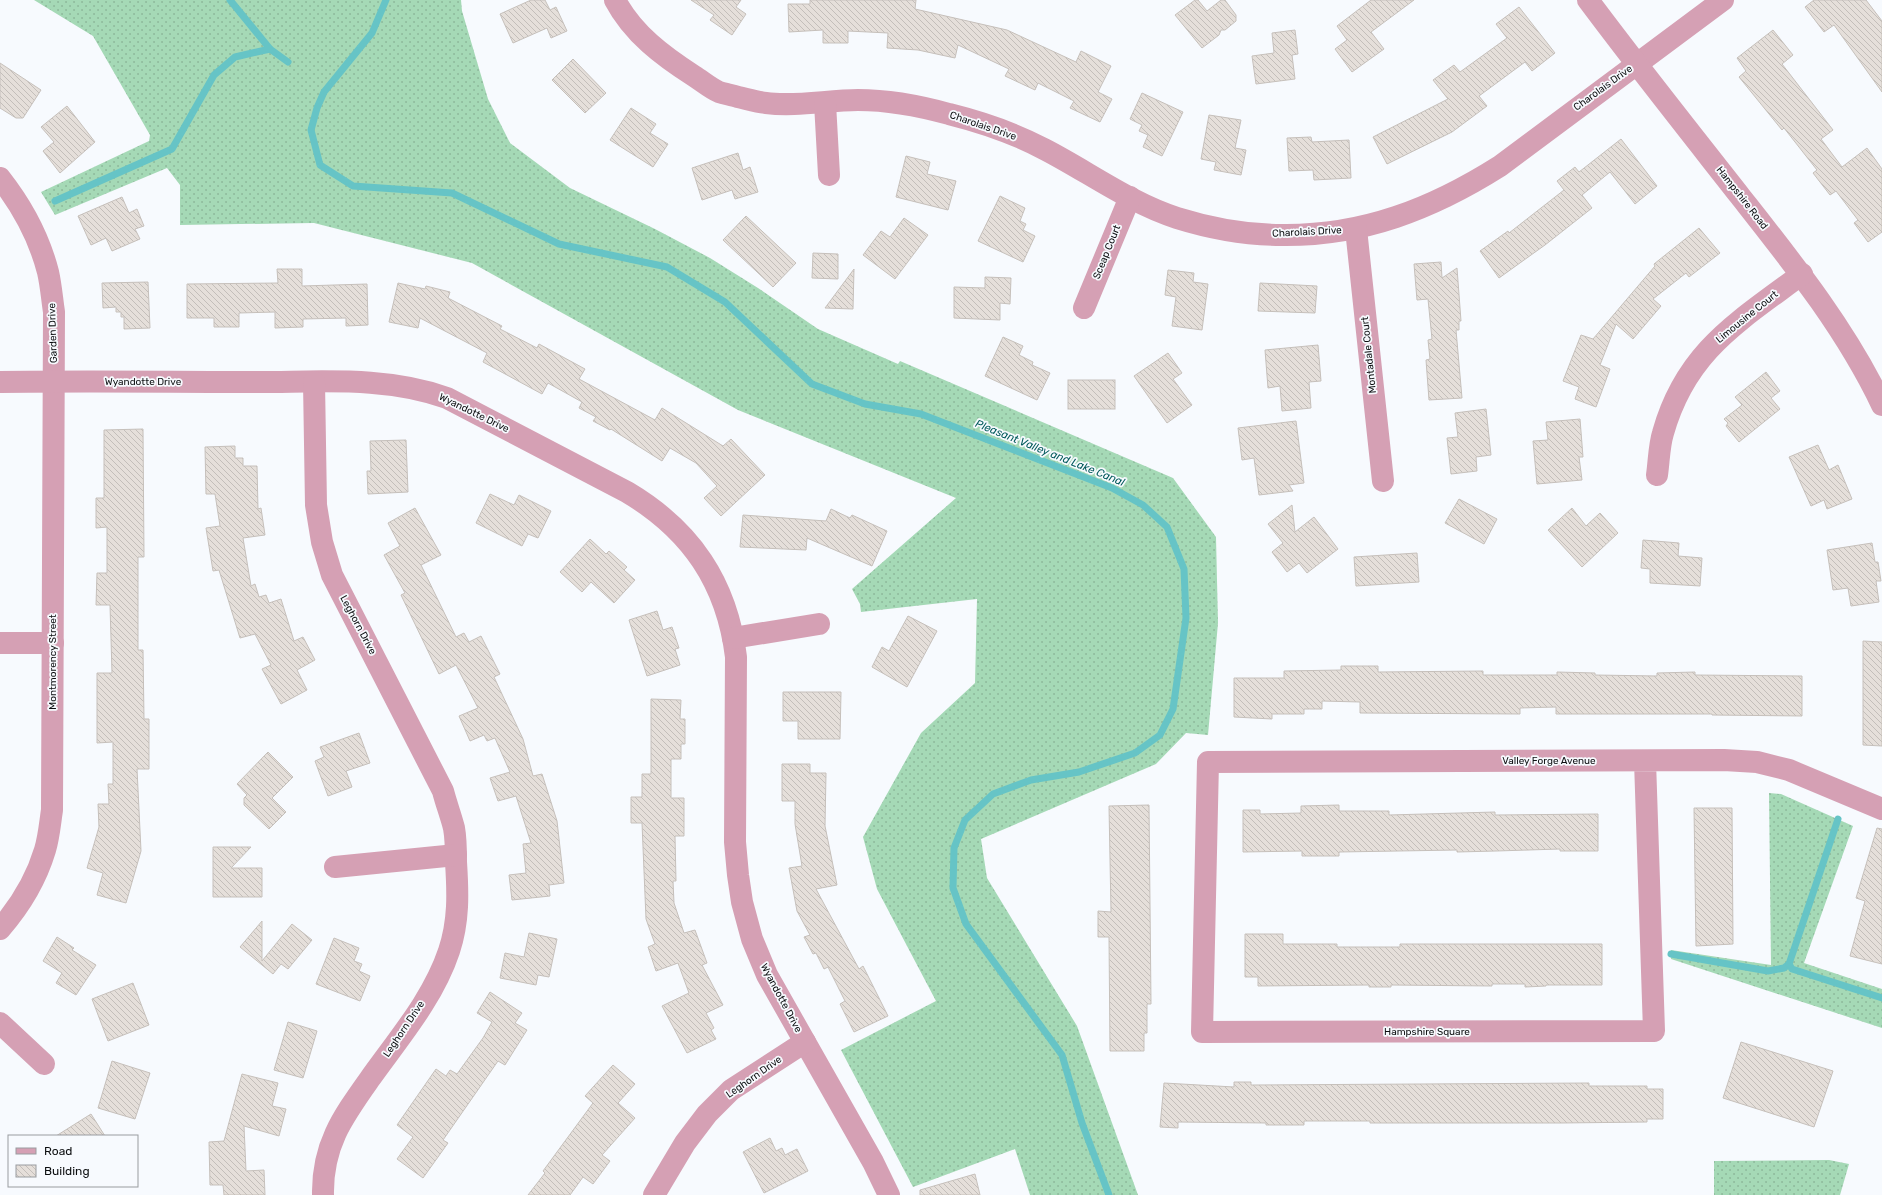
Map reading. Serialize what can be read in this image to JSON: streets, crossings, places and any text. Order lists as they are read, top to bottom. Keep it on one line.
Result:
{"streets":{"street":["Charolais Drive","Hampshire Road","Sceap Court","Limousine Court","Garden Drive","Montadale Court","Wyandotte Drive","Leghorn Drive","Montmorency Street","Valley Forge Avenue","Hampshire Square"]},"crossings":[["Charolais Drive","Hampshire Road"],["Charolais Drive","Sceap Court"],["Charolais Drive","Montadale Court"],["Hampshire Road","Limousine Court"],["Garden Drive","Wyandotte Drive"],["Garden Drive","Montmorency Street"],["Wyandotte Drive","Leghorn Drive"],["Wyandotte Drive","Montmorency Street"],["Valley Forge Avenue","Hampshire Square"]],"water":["Pleasant Valley and Lake Canal"],"legend":["Road","Building"]}
